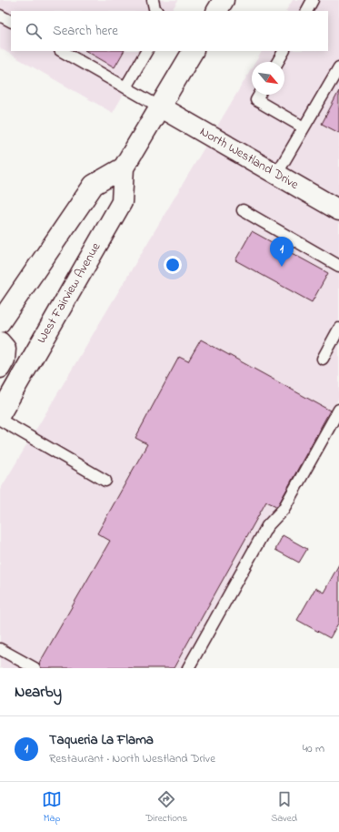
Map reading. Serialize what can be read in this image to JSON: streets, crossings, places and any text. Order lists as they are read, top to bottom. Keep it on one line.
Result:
{"streets":{"main road":["North Westland Drive","West Fairview Avenue"]},"crossings":[["North Westland Drive","West Fairview Avenue"]],"north":"bottom right","page":{"search":"Search here","pins":"1","heading":"Nearby","list":[{"mark":"1","name":"Taqueria La Flama","note":"Restaurant · North Westland Drive","value":"40 m"}],"nav":["Map","Directions","Saved"]}}
